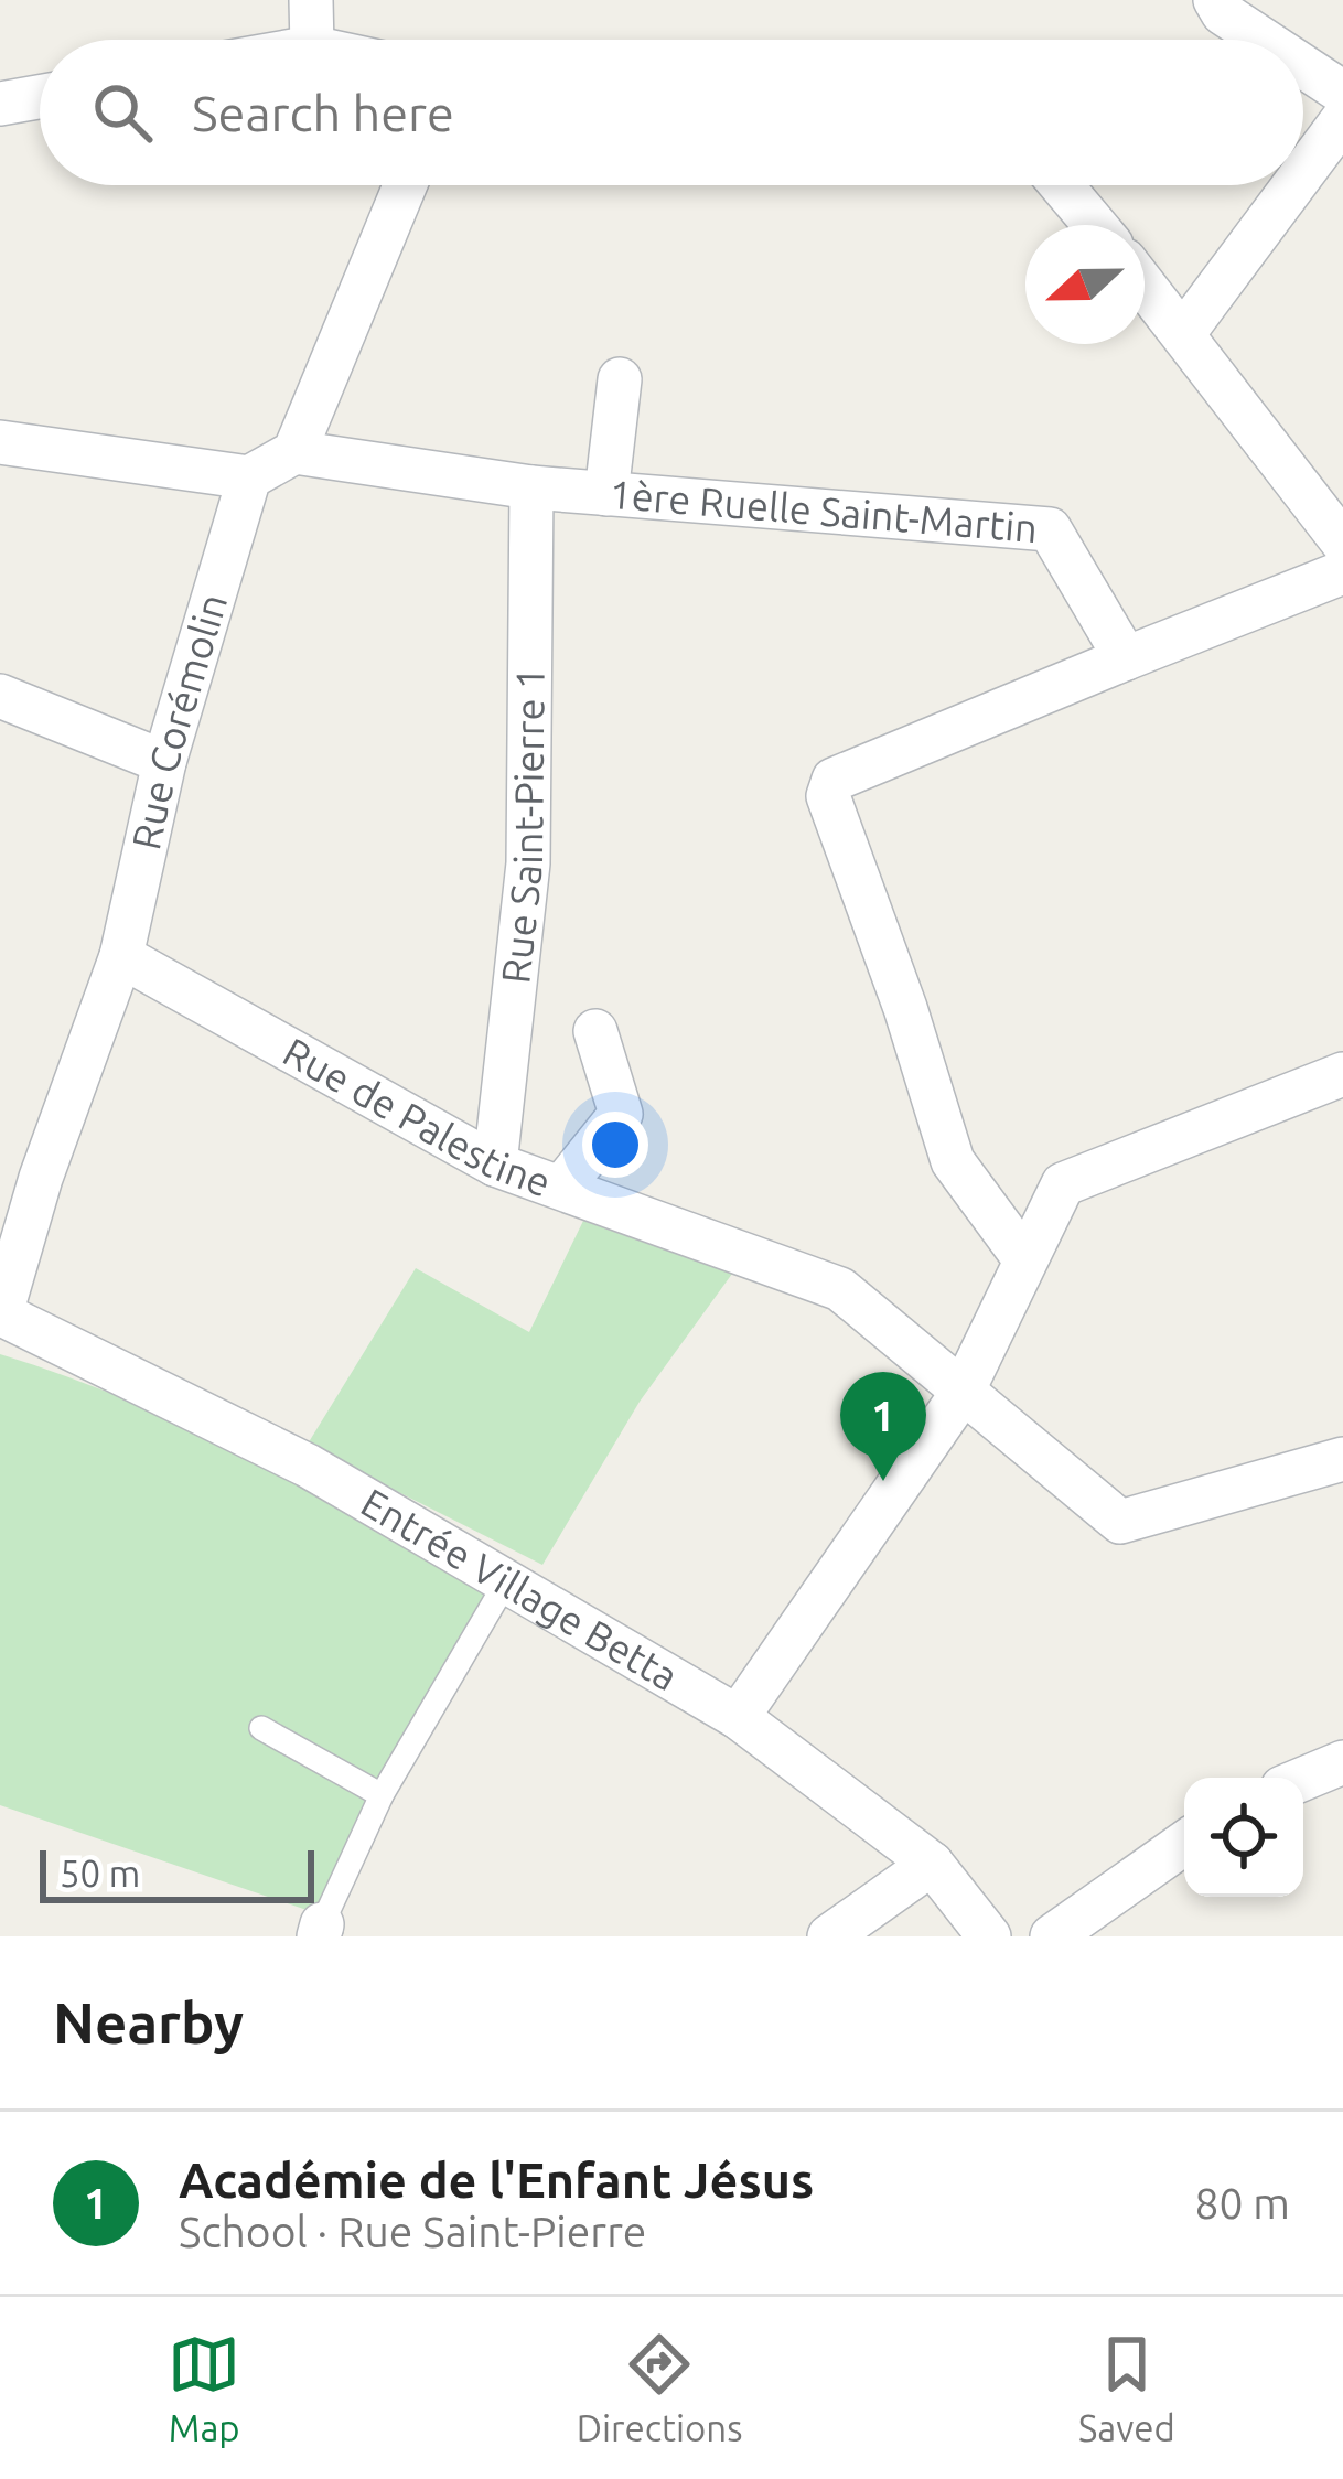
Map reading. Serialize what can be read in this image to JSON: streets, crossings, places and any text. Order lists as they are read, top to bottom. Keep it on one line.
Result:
{"streets":{"street":["1ère Ruelle Saint-Martin","Rue Corémolin","Rue Saint-Pierre 1","Rue de Palestine","Entrée Village Betta"]},"crossings":[["1ère Ruelle Saint-Martin","Rue Saint-Pierre 1"],["Rue Corémolin","Rue de Palestine"],["Rue Corémolin","Entrée Village Betta"],["Rue Saint-Pierre 1","Rue de Palestine"]],"scale_bar":"50 m","north":"left","page":{"search":"Search here","pins":"1","scale":"50 m","heading":"Nearby","list":[{"mark":"1","name":"Académie de l'Enfant Jésus","note":"School · Rue Saint-Pierre","value":"80 m"}],"nav":["Map","Directions","Saved"]}}
